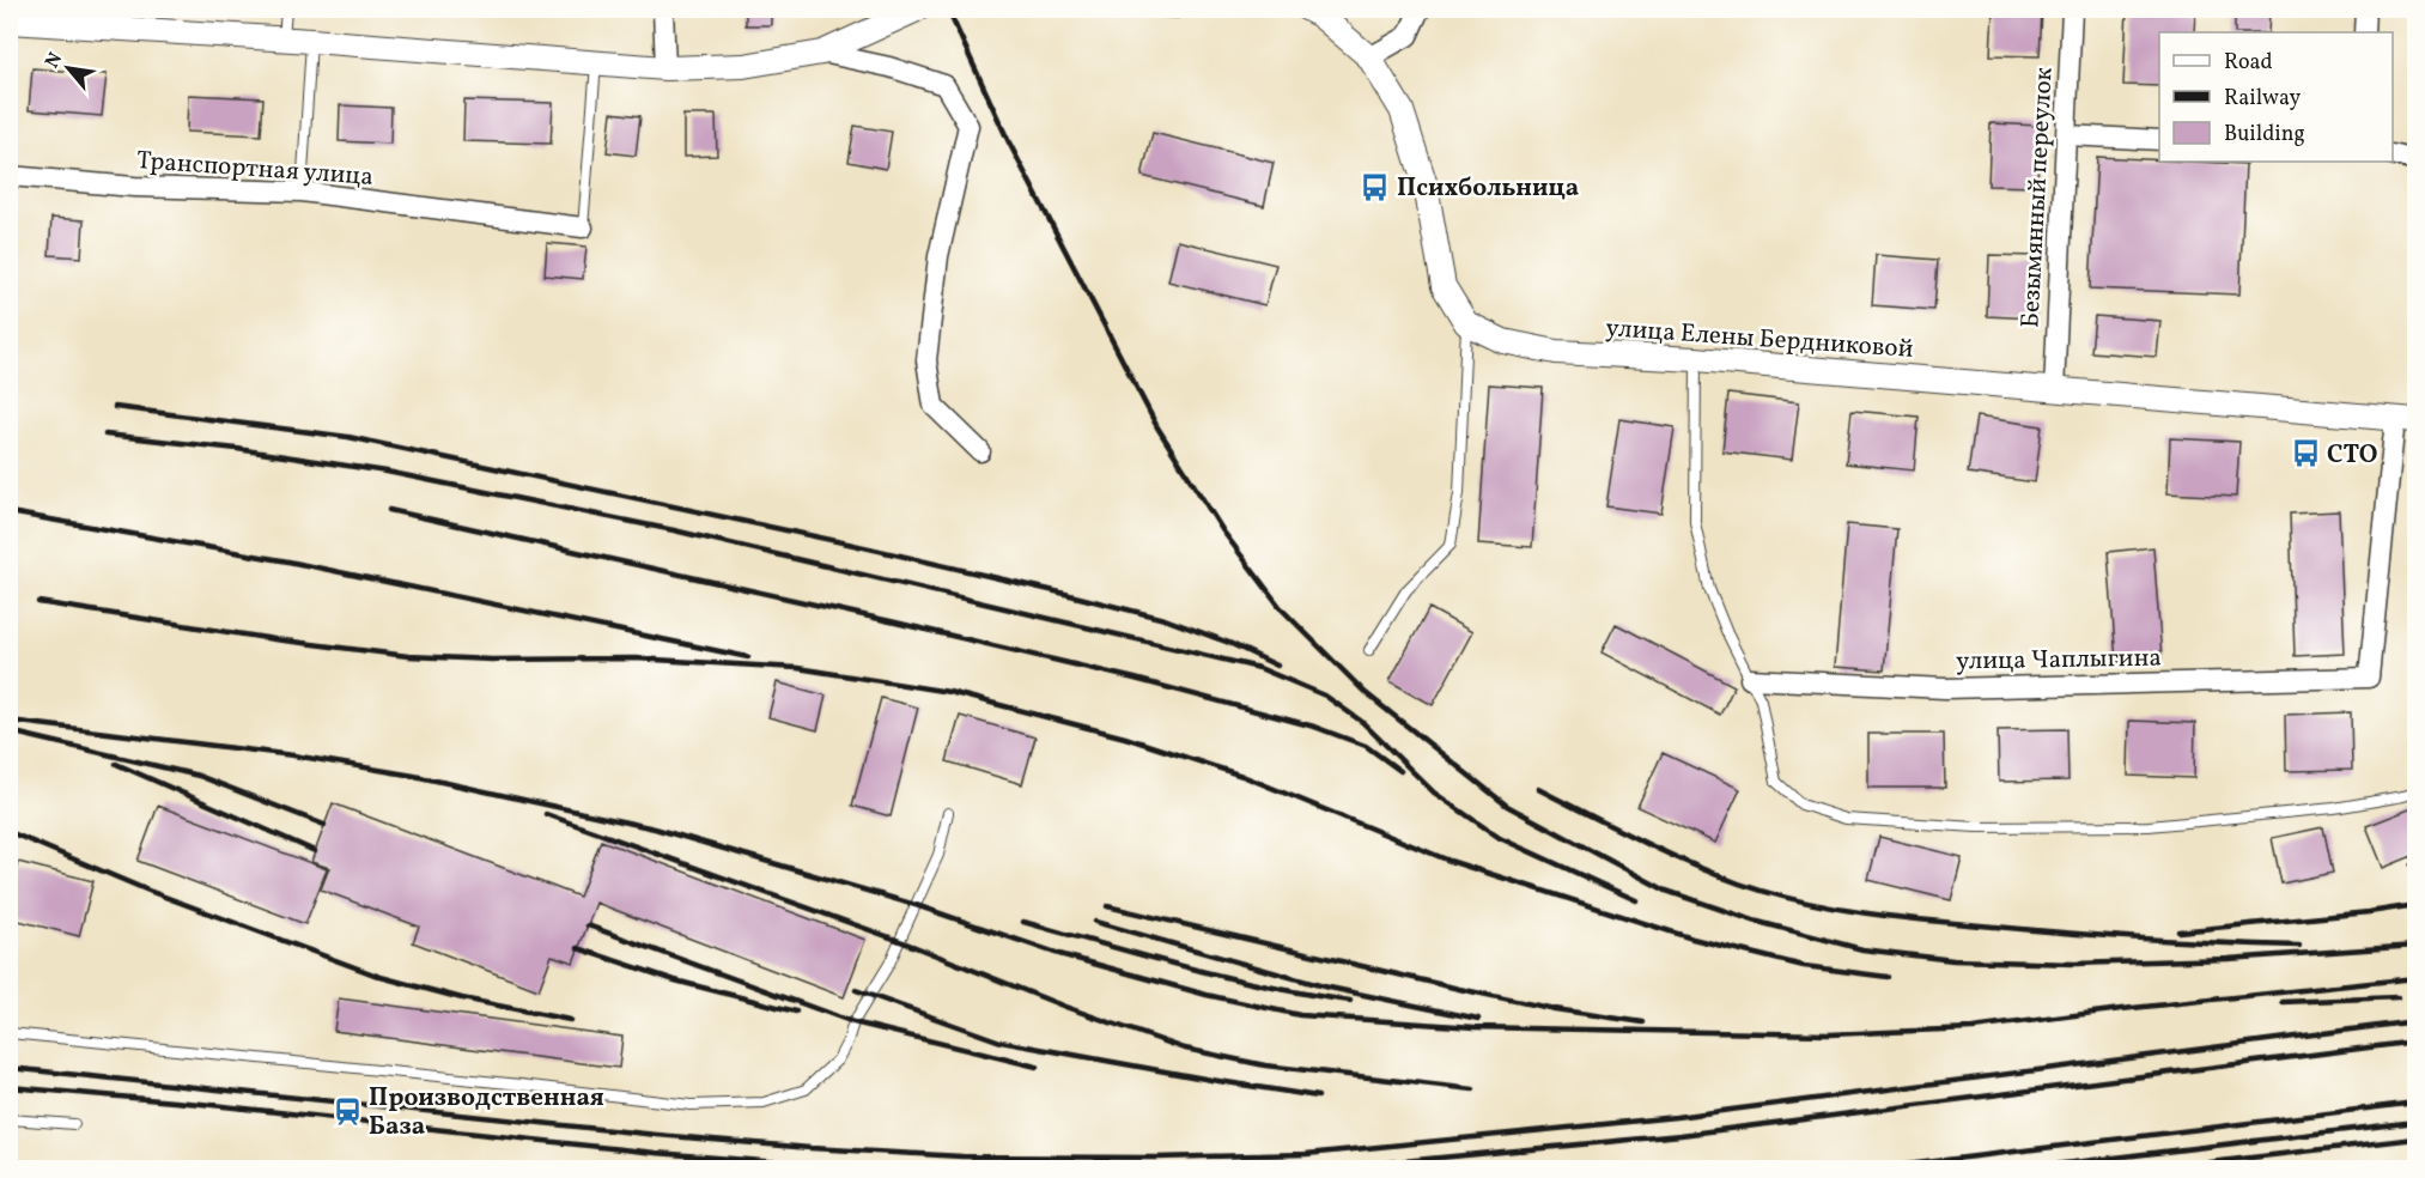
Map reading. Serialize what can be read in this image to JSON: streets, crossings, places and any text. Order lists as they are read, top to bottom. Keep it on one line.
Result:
{"streets":{"street":["Транспортная улица","Безымянный переулок","улица Елены Бердниковой","улица Чаплыгина"]},"crossings":[["Безымянный переулок","улица Елены Бердниковой"],["улица Елены Бердниковой","улица Чаплыгина"]],"places":{"bus stop":["Психбольница","СТО"],"station":["Производственная База"]},"legend":["Road","Railway","Building"],"north":"top left"}
